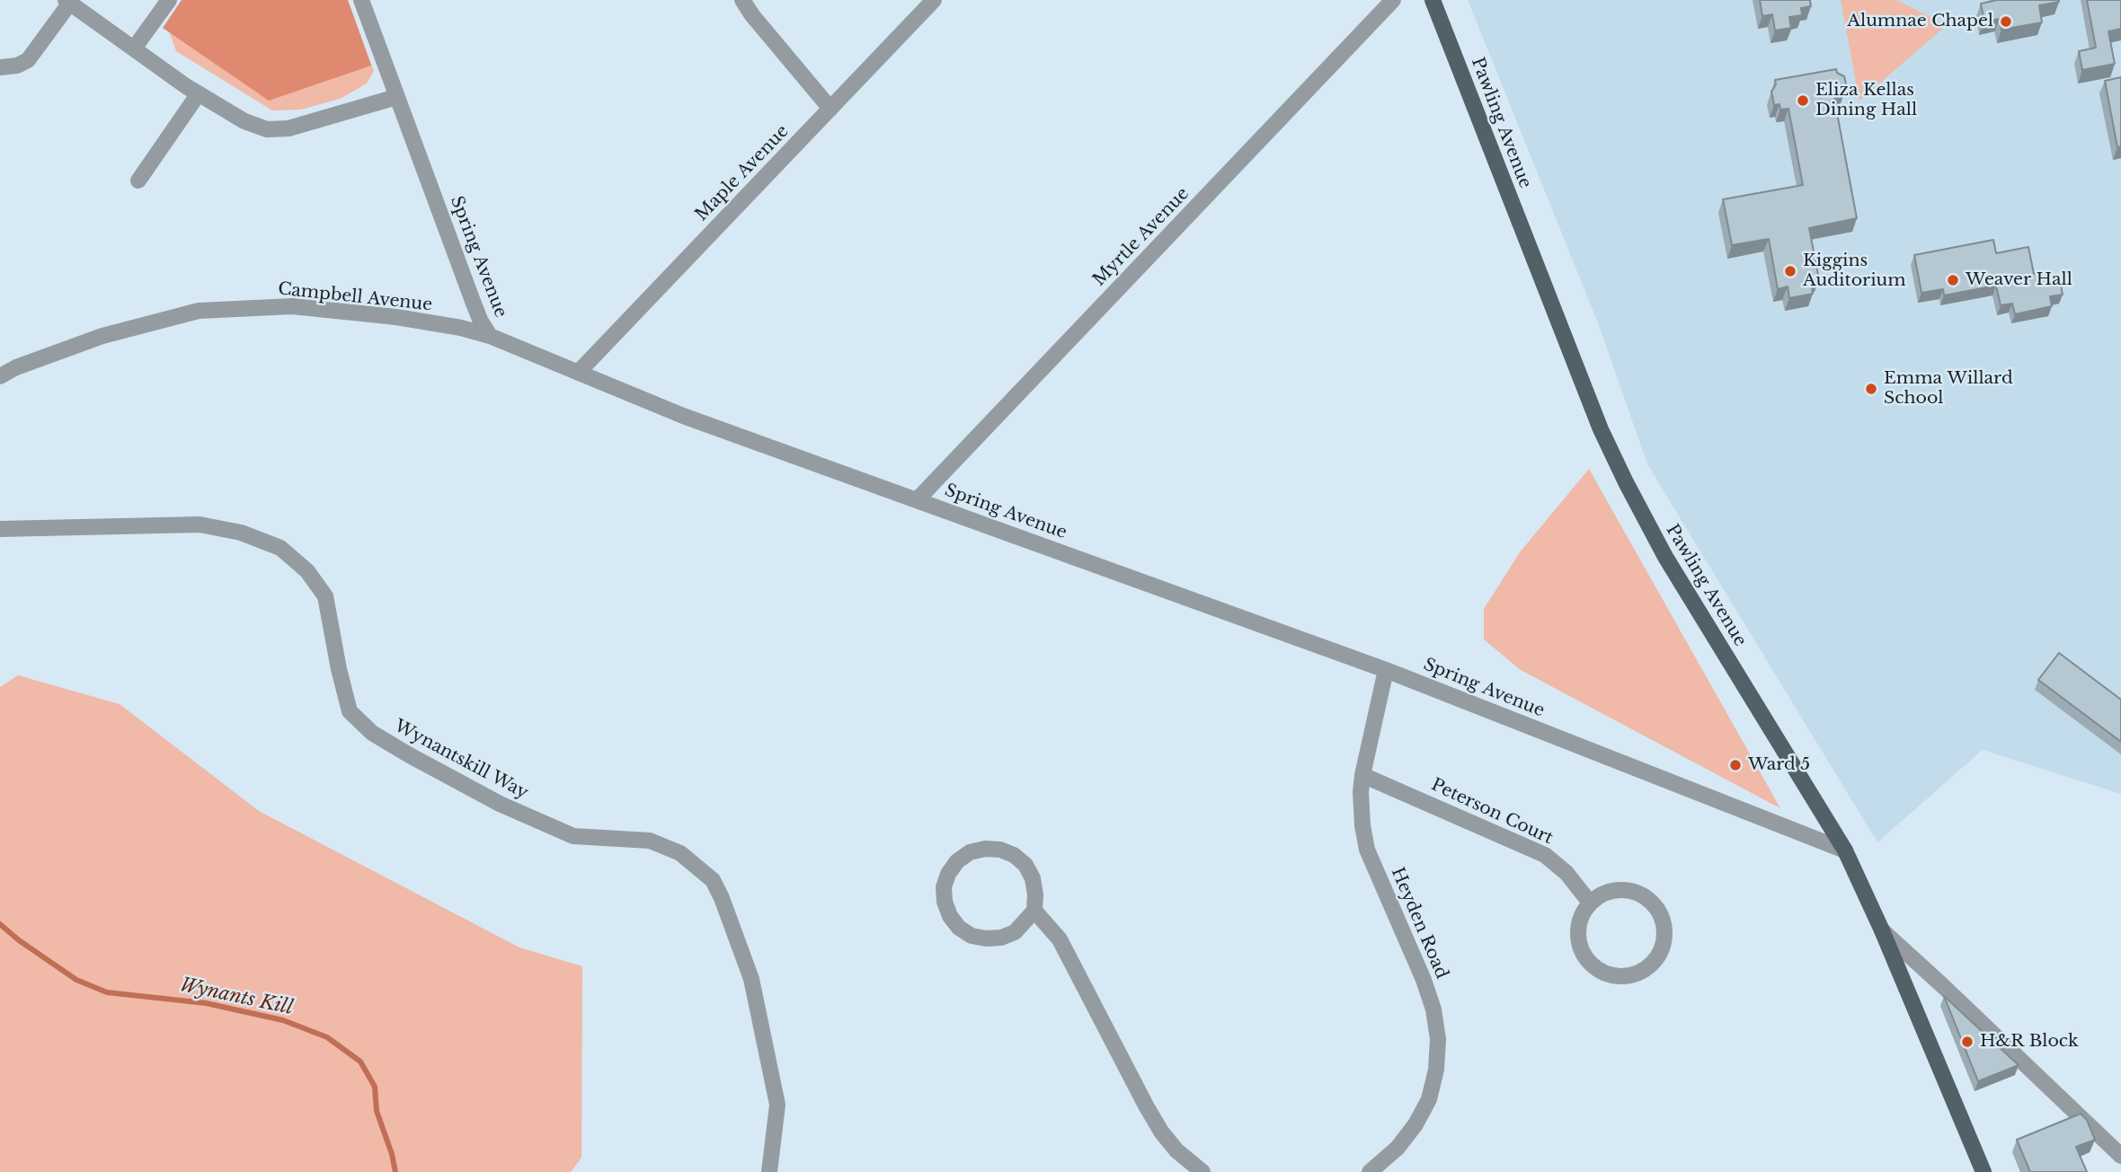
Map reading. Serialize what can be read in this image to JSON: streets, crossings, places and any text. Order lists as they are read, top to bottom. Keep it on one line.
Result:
{"streets":{"main road":["Pawling Avenue"],"street":["Maple Avenue","Myrtle Avenue","Spring Avenue","Campbell Avenue","Wynantskill Way","Peterson Court","Heyden Road"]},"crossings":[["Pawling Avenue","Spring Avenue"],["Maple Avenue","Spring Avenue"],["Myrtle Avenue","Spring Avenue"],["Spring Avenue","Campbell Avenue"],["Spring Avenue","Heyden Road"],["Peterson Court","Heyden Road"]],"water":["Wynants Kill"],"places":["Alumnae Chapel","Eliza Kellas Dining Hall","Kiggins Auditorium","Weaver Hall","Emma Willard School","Ward 5","H&R Block"]}
